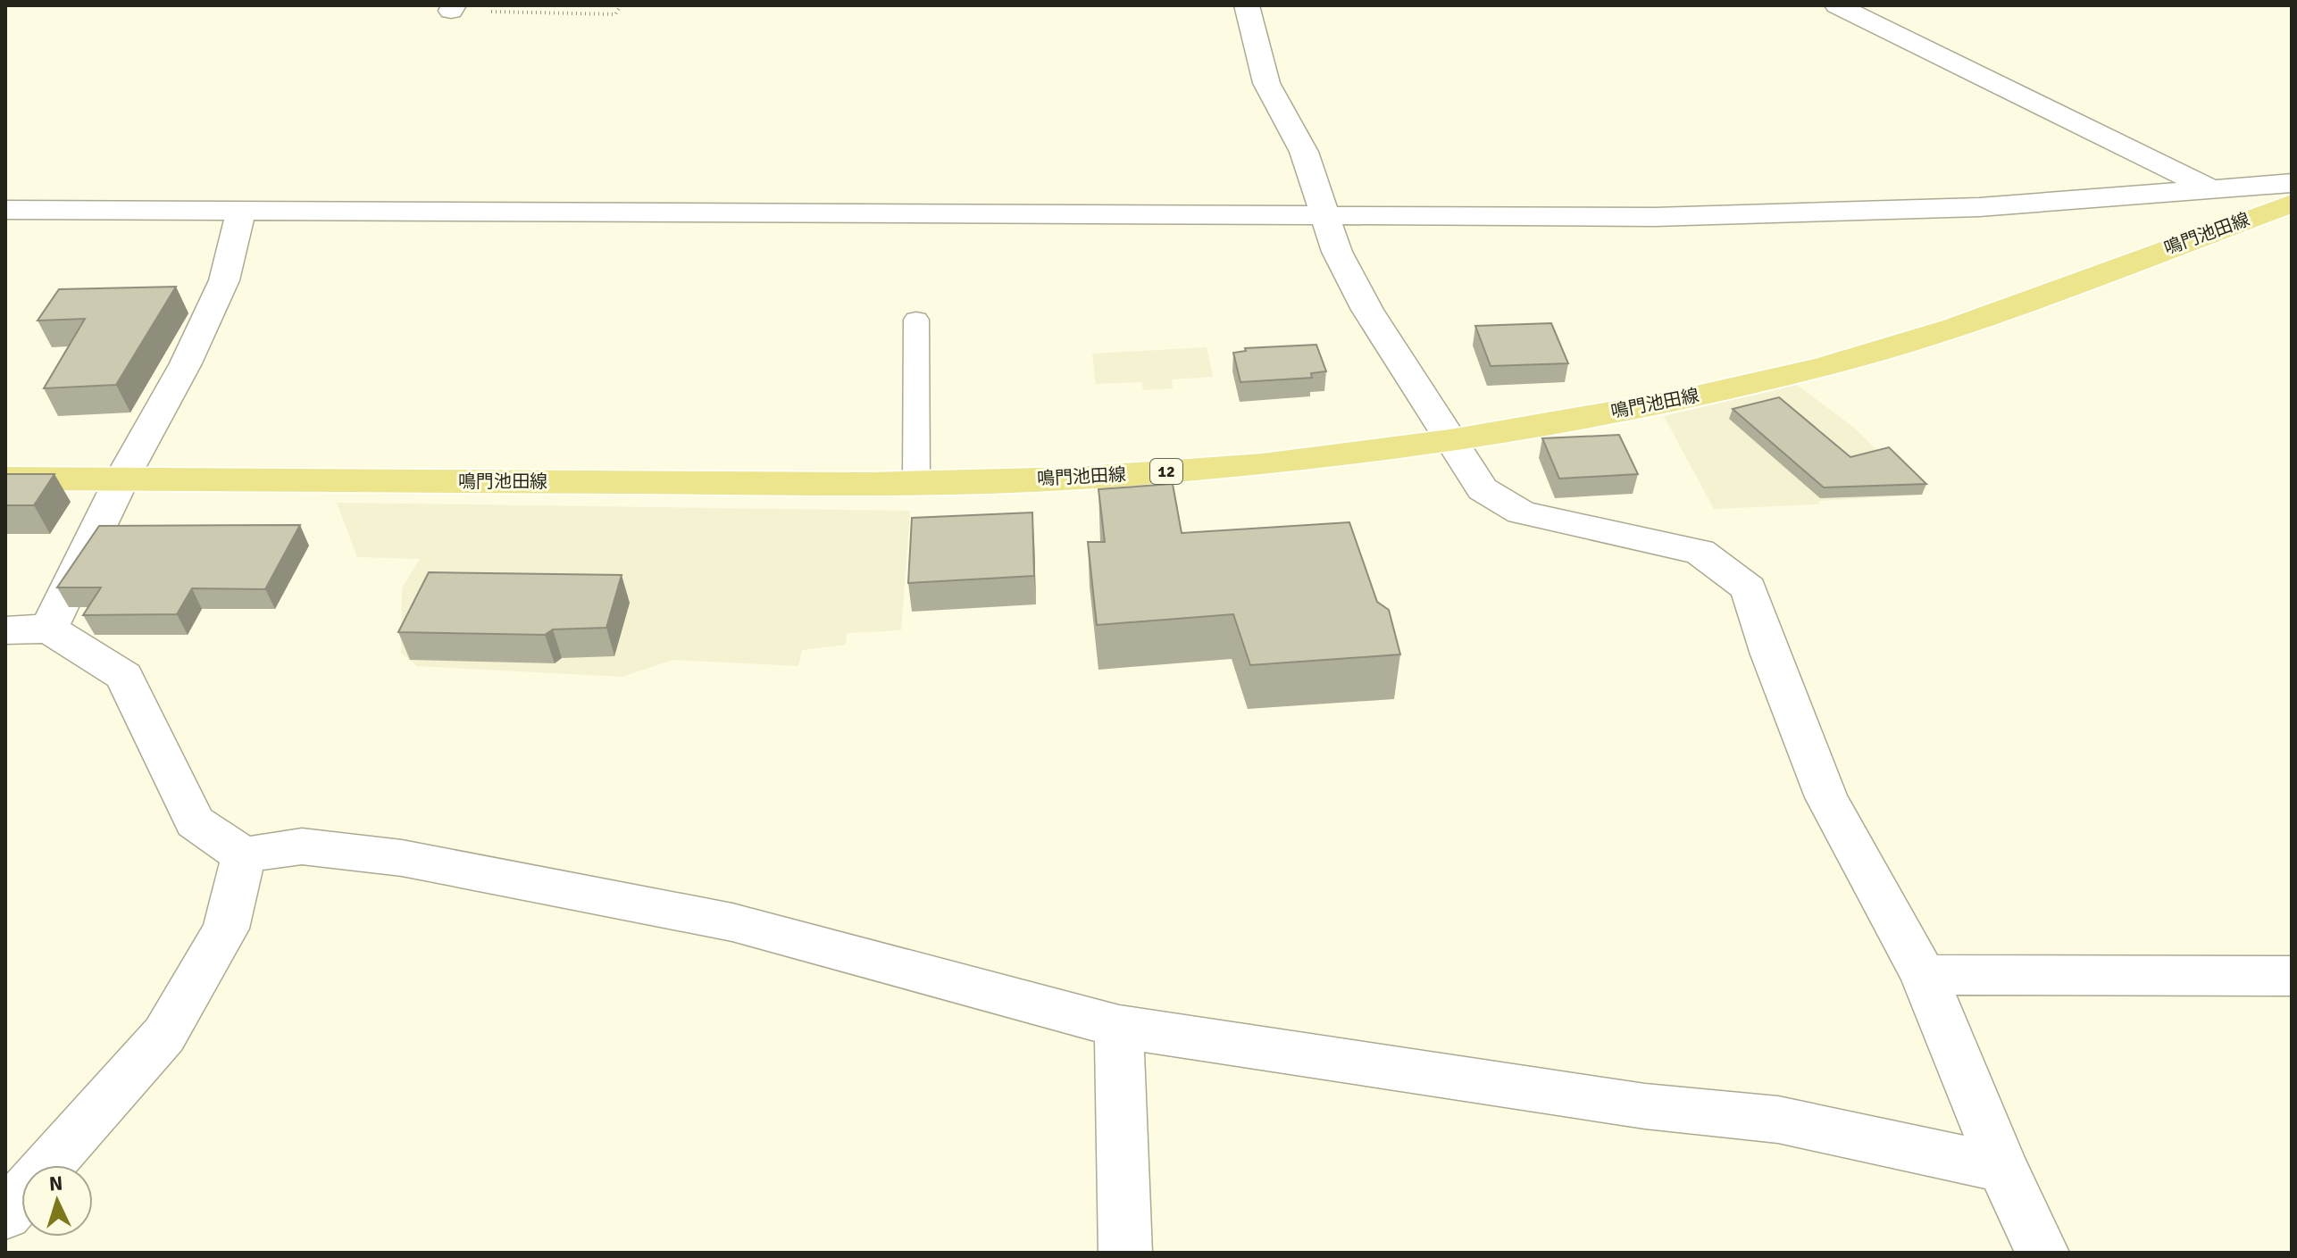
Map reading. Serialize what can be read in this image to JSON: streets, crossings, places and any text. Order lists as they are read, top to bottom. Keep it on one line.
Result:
{"streets":{"main road":["鳴門池田線","12"]},"north":"top"}
